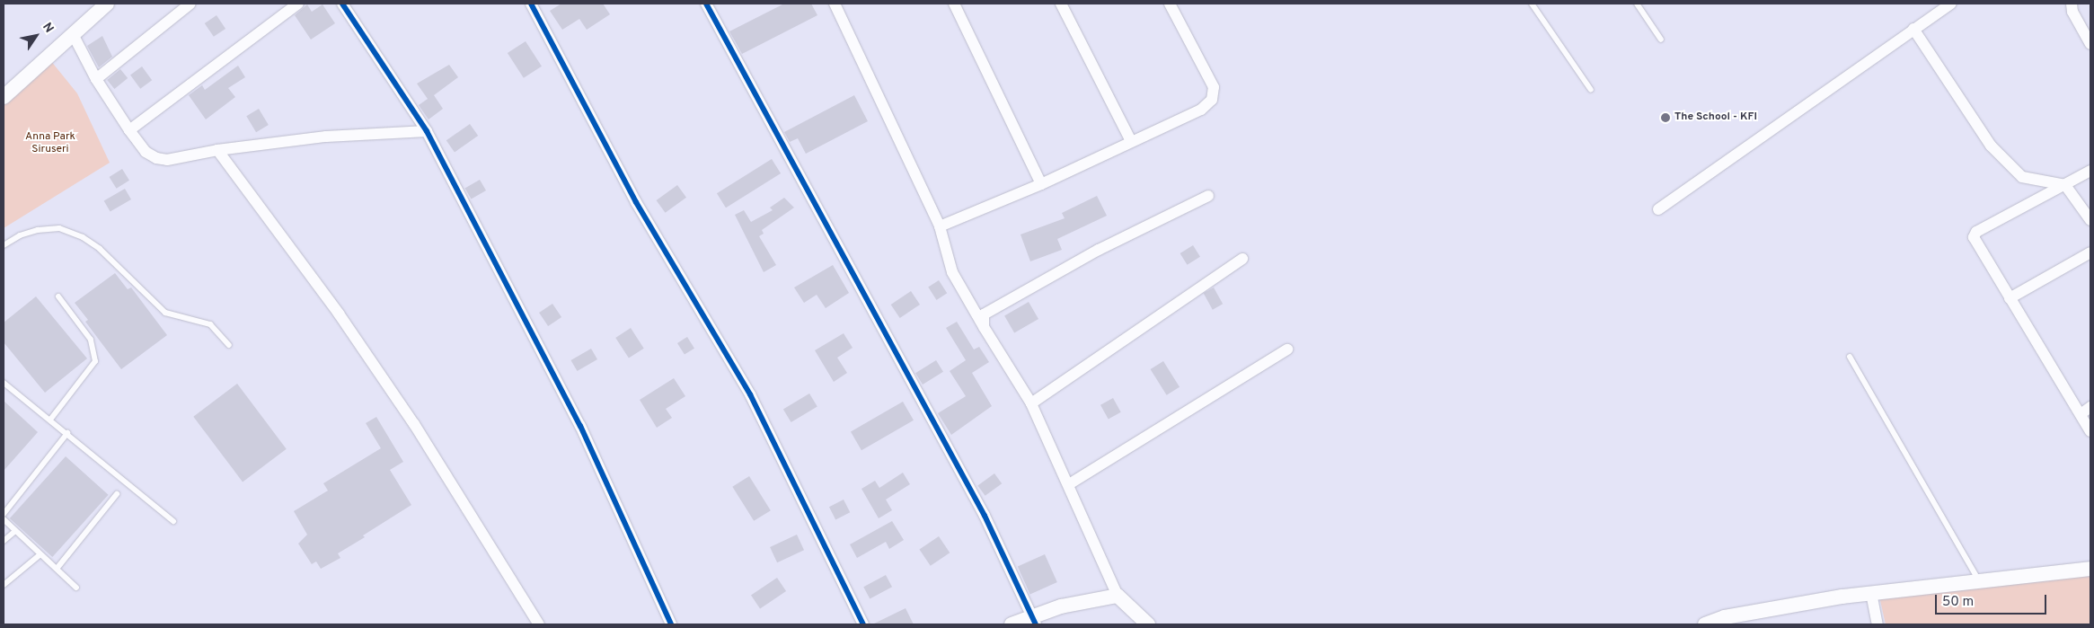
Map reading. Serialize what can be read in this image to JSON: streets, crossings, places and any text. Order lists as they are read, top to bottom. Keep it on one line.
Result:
{"parks":["Anna Park Siruseri"],"places":["The School - KFI"],"scale_bar":"50 m","north":"top right"}
